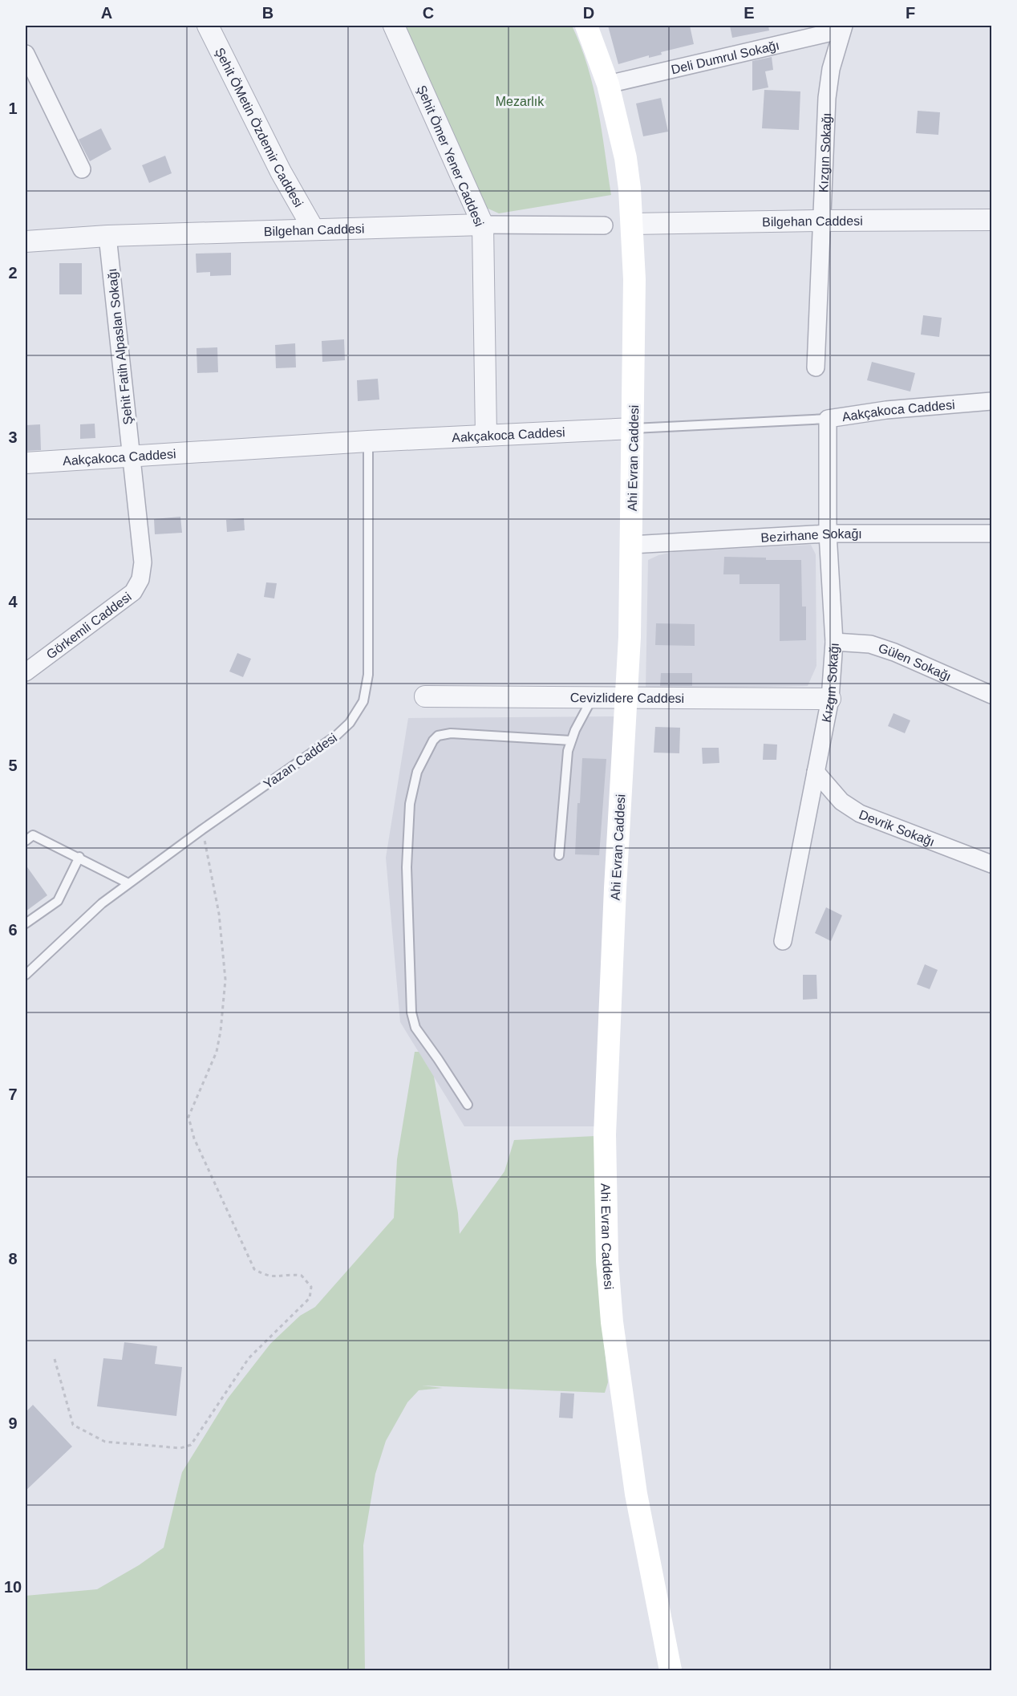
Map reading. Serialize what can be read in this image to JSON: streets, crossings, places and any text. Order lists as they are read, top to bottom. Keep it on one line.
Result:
{"streets":{"main road":["Ahi Evran Caddesi"],"street":["Deli Dumrul Sokağı","Şehit ÖMetin Özdemir Caddesi","Kızgın Sokağı","Şehit Ömer Yener Caddesi","Bilgehan Caddesi","Şehit Fatih Alpaslan Sokağı","Aakçakoca Caddesi","Bezirhane Sokağı","Görkemli Caddesi","Gülen Sokağı","Cevizlidere Caddesi","Devrik Sokağı"],"lane":["Yazan Caddesi"]},"crossings":[["Deli Dumrul Sokağı","Kızgın Sokağı"],["Deli Dumrul Sokağı","Ahi Evran Caddesi"],["Şehit ÖMetin Özdemir Caddesi","Bilgehan Caddesi"],["Kızgın Sokağı","Bilgehan Caddesi"],["Kızgın Sokağı","Aakçakoca Caddesi"],["Kızgın Sokağı","Bezirhane Sokağı"],["Kızgın Sokağı","Gülen Sokağı"],["Kızgın Sokağı","Cevizlidere Caddesi"],["Kızgın Sokağı","Devrik Sokağı"],["Şehit Ömer Yener Caddesi","Bilgehan Caddesi"],["Şehit Ömer Yener Caddesi","Aakçakoca Caddesi"],["Bilgehan Caddesi","Şehit Fatih Alpaslan Sokağı"],["Bilgehan Caddesi","Ahi Evran Caddesi"],["Şehit Fatih Alpaslan Sokağı","Aakçakoca Caddesi"],["Şehit Fatih Alpaslan Sokağı","Görkemli Caddesi"],["Aakçakoca Caddesi","Ahi Evran Caddesi"],["Aakçakoca Caddesi","Görkemli Caddesi"],["Aakçakoca Caddesi","Yazan Caddesi"],["Ahi Evran Caddesi","Bezirhane Sokağı"],["Ahi Evran Caddesi","Cevizlidere Caddesi"]],"parks":["Mezarlık"],"grid":{"columns":["A","B","C","D","E","F"],"rows":["1","2","3","4","5","6","7","8","9","10"]}}
